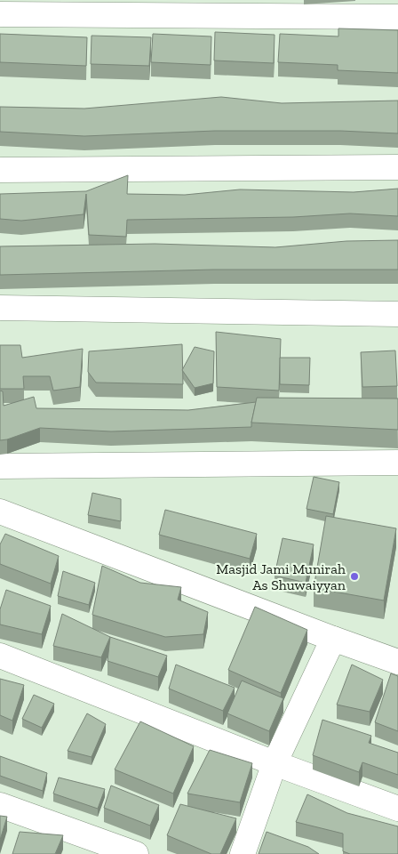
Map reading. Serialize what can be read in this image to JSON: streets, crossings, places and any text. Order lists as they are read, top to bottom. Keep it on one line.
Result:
{"places":["Masjid Jami Munirah As Shuwaiyyan"]}
